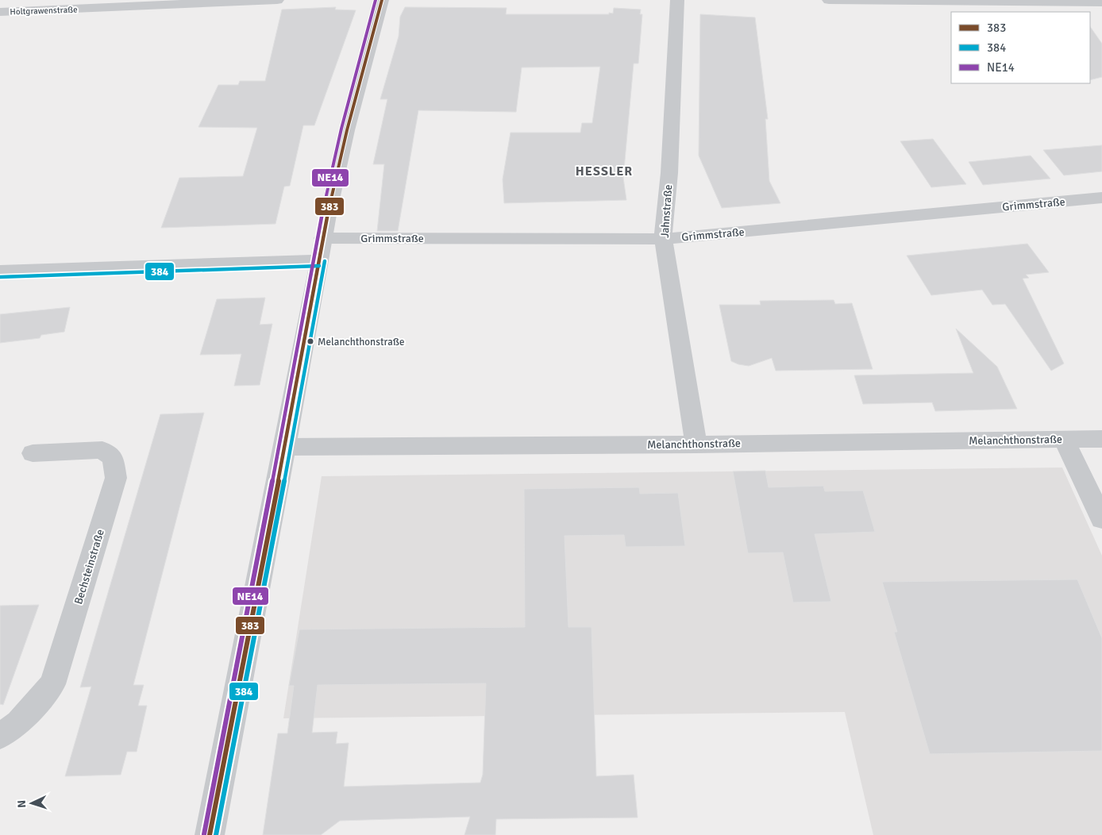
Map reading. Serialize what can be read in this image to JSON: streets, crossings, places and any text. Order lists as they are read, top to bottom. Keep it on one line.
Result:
{"streets":{"street":["Holtgrawenstraße","Grimmstraße","Jahnstraße","Melanchthonstraße","Bechsteinstraße"]},"crossings":[["Grimmstraße","Jahnstraße"],["Jahnstraße","Melanchthonstraße"]],"districts":["HESSLER"],"places":["Melanchthonstraße"],"lines":["transit line 383","transit line NE14","transit line 384"],"legend":["383","384","NE14"],"north":"left"}
